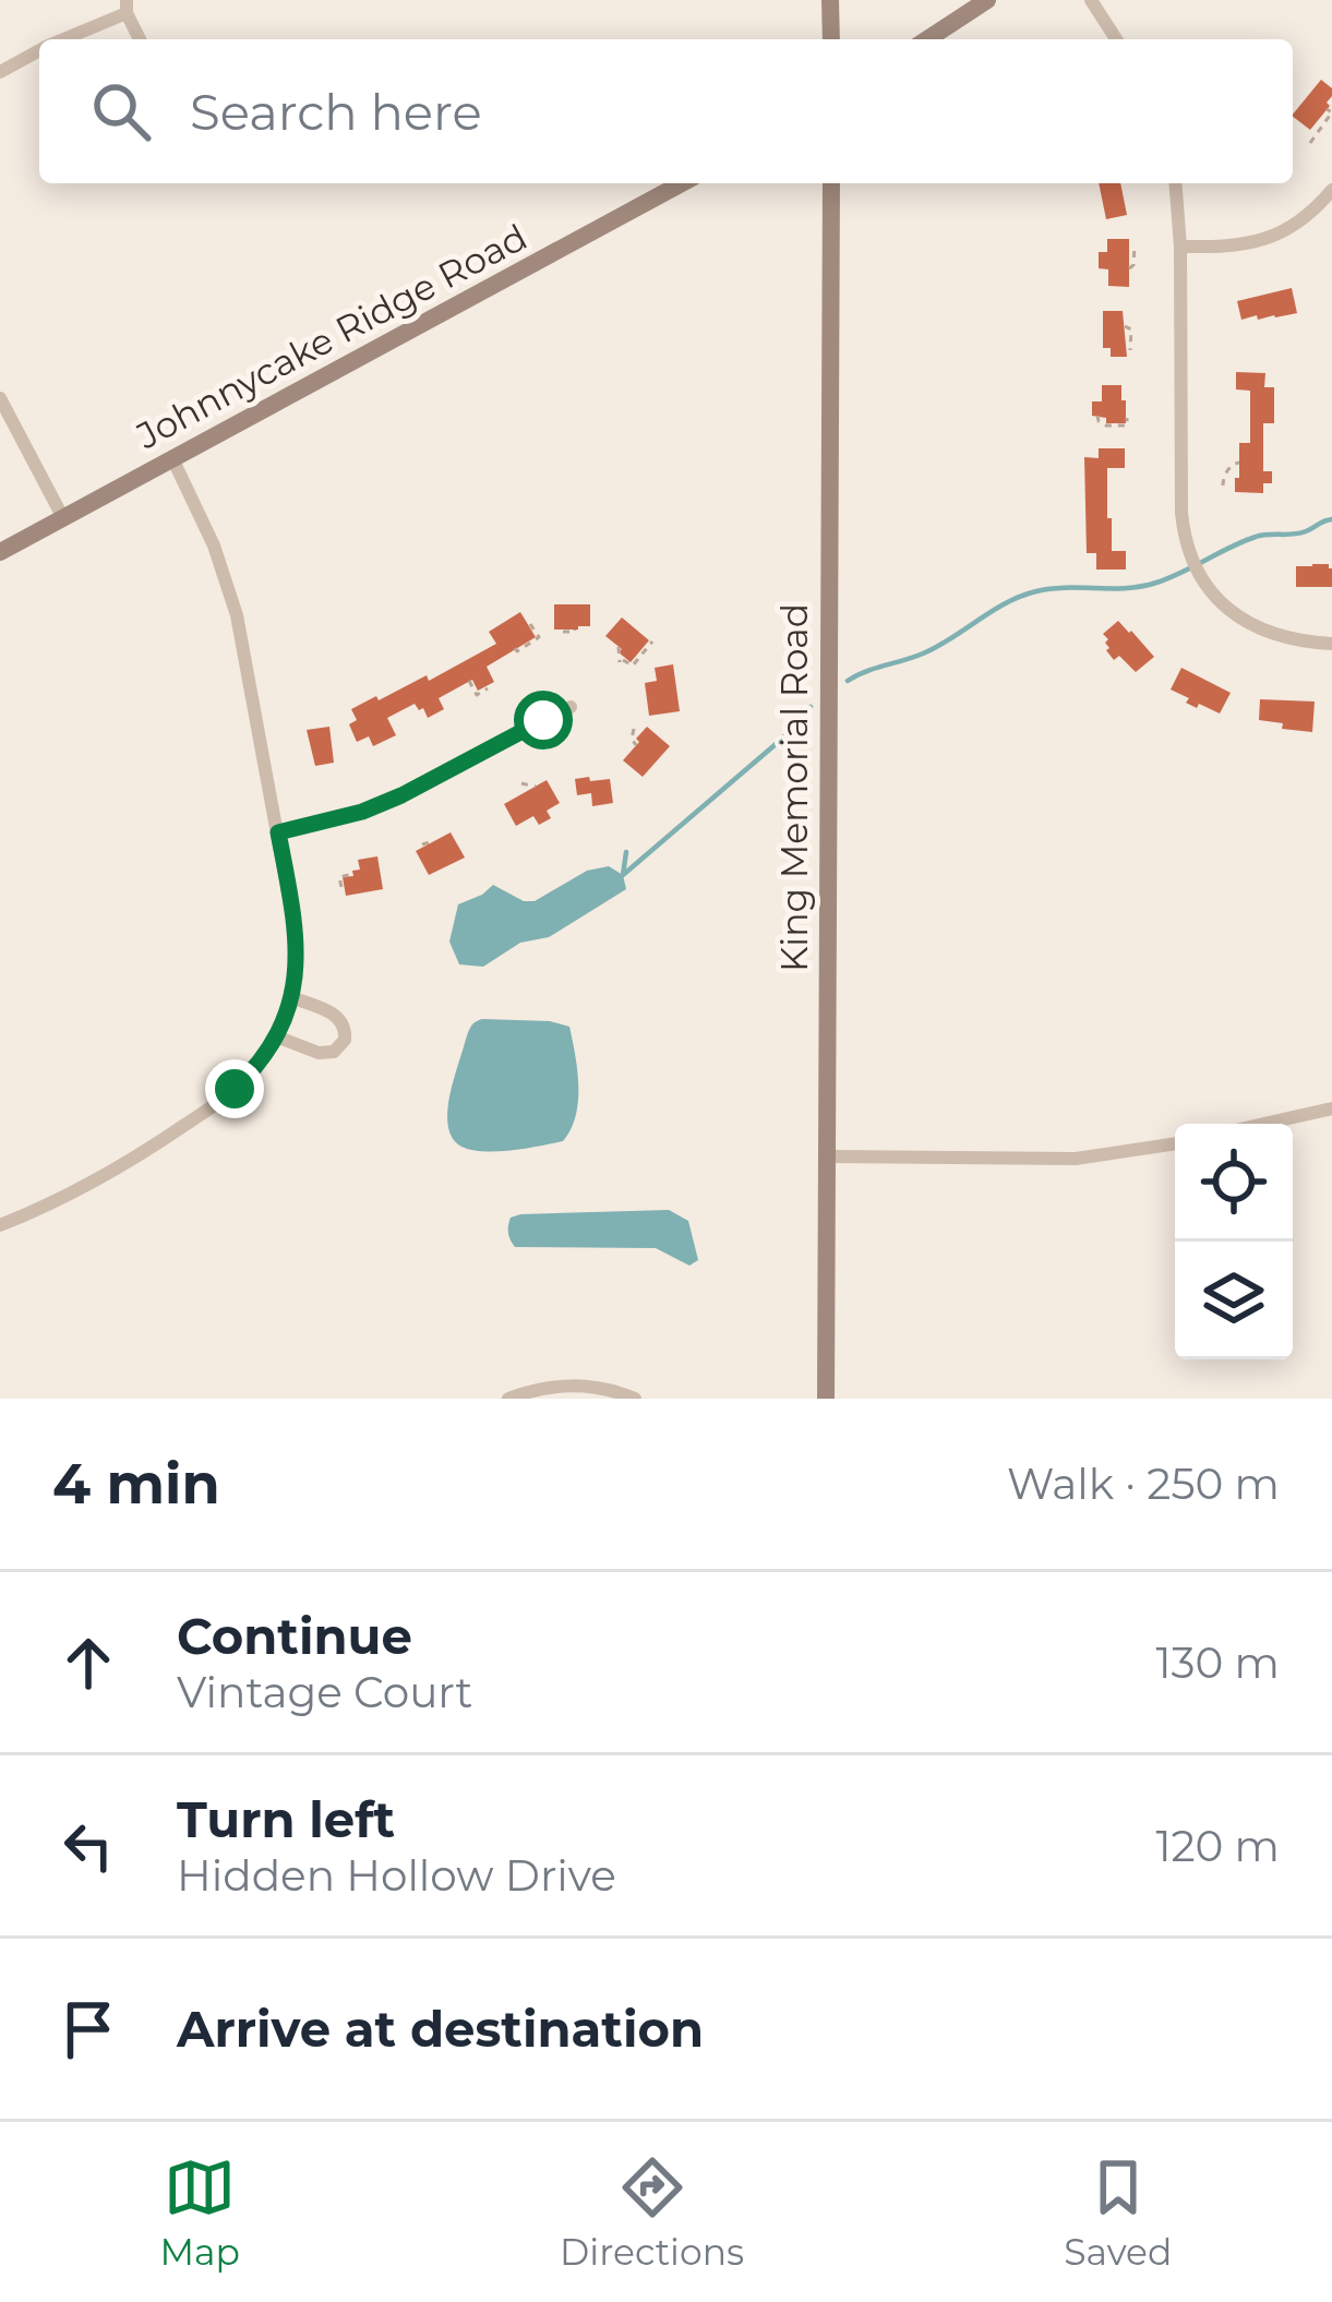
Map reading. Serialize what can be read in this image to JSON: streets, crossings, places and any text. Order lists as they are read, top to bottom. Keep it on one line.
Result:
{"streets":{"street":["Johnnycake Ridge Road","King Memorial Road"]},"page":{"search":"Search here","heading":["4 min","Walk · 250 m"],"list":[["Continue","Vintage Court","130 m"],["Turn left","Hidden Hollow Drive","120 m"],"Arrive at destination"],"nav":["Map","Directions","Saved"]}}
